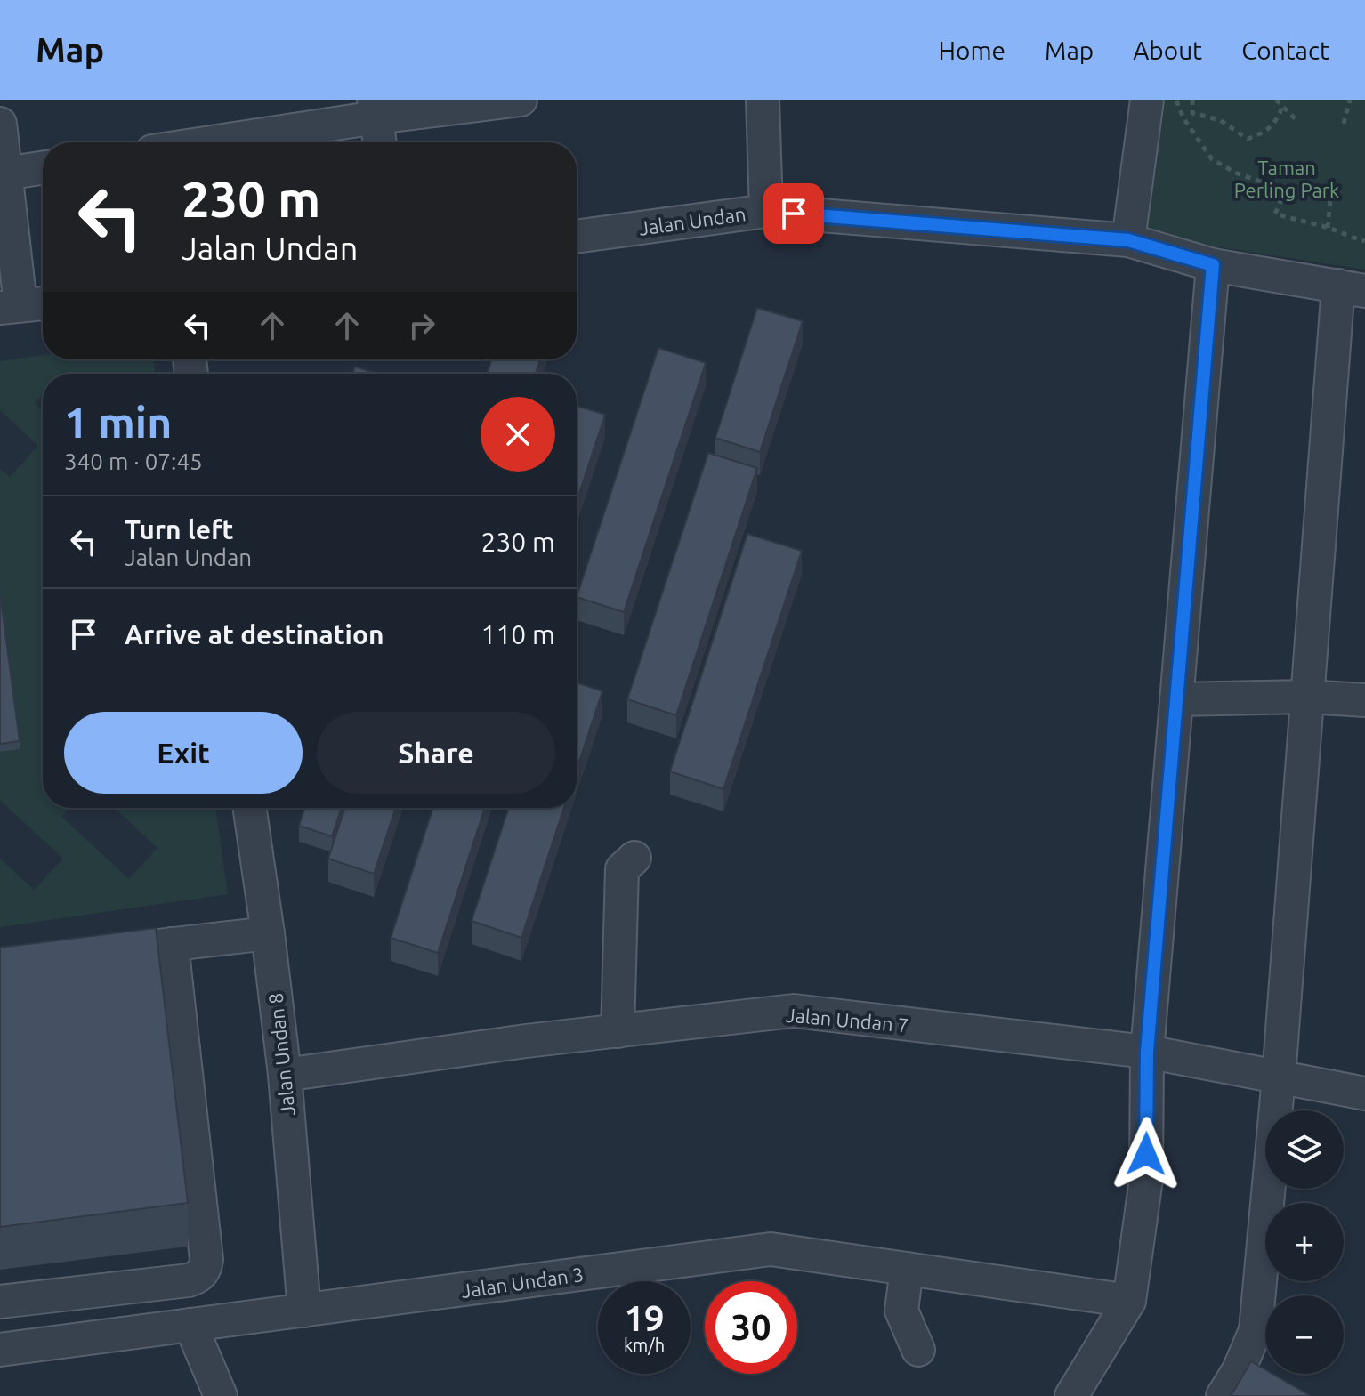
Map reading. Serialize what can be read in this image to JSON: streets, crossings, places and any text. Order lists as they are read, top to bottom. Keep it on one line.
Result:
{"streets":{"street":["Jalan Undan","Jalan Undan 7","Jalan Undan 8","Jalan Undan 3"]},"crossings":[["Jalan Undan 7","Jalan Undan 8"],["Jalan Undan 8","Jalan Undan 3"]],"parks":["Taman Perling Park"],"page":{"header":"Map","nav":["Home","Map","About","Contact"],"turn":["230 m","Jalan Undan"],"heading":["1 min","340 m · 07:45"],"list":[{"name":"Turn left","note":"Jalan Undan","value":"230 m"},{"name":"Arrive at destination","value":"110 m"}],"buttons":["Exit","Share"],"map_buttons":["+","−"],"speed":"19 km/h","limit":"30"}}
